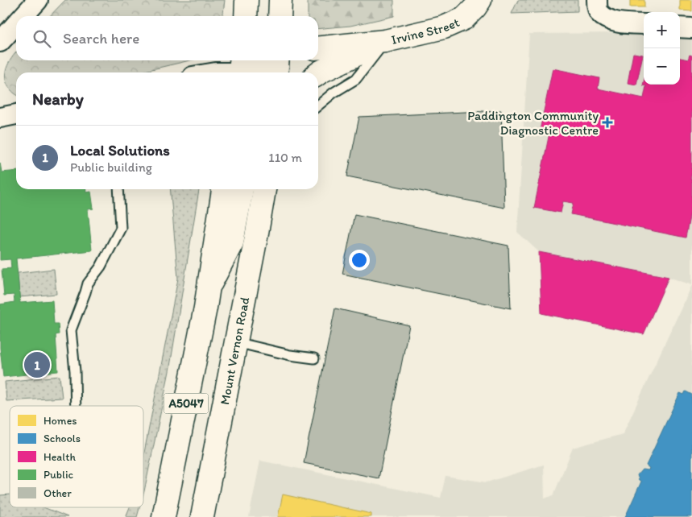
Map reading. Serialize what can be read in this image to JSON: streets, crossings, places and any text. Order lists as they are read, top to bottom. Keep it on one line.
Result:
{"streets":{"main road":["Irvine Street","Mount Vernon Road","A5047"]},"places":{"health":["Paddington Community Diagnostic Centre"]},"legend":["Homes","Schools","Health","Public","Other"],"page":{"map_buttons":["+","−"],"search":"Search here","heading":"Nearby","list":[{"mark":"1","name":"Local Solutions","note":"Public building","value":"110 m"}],"pins":"1"}}
